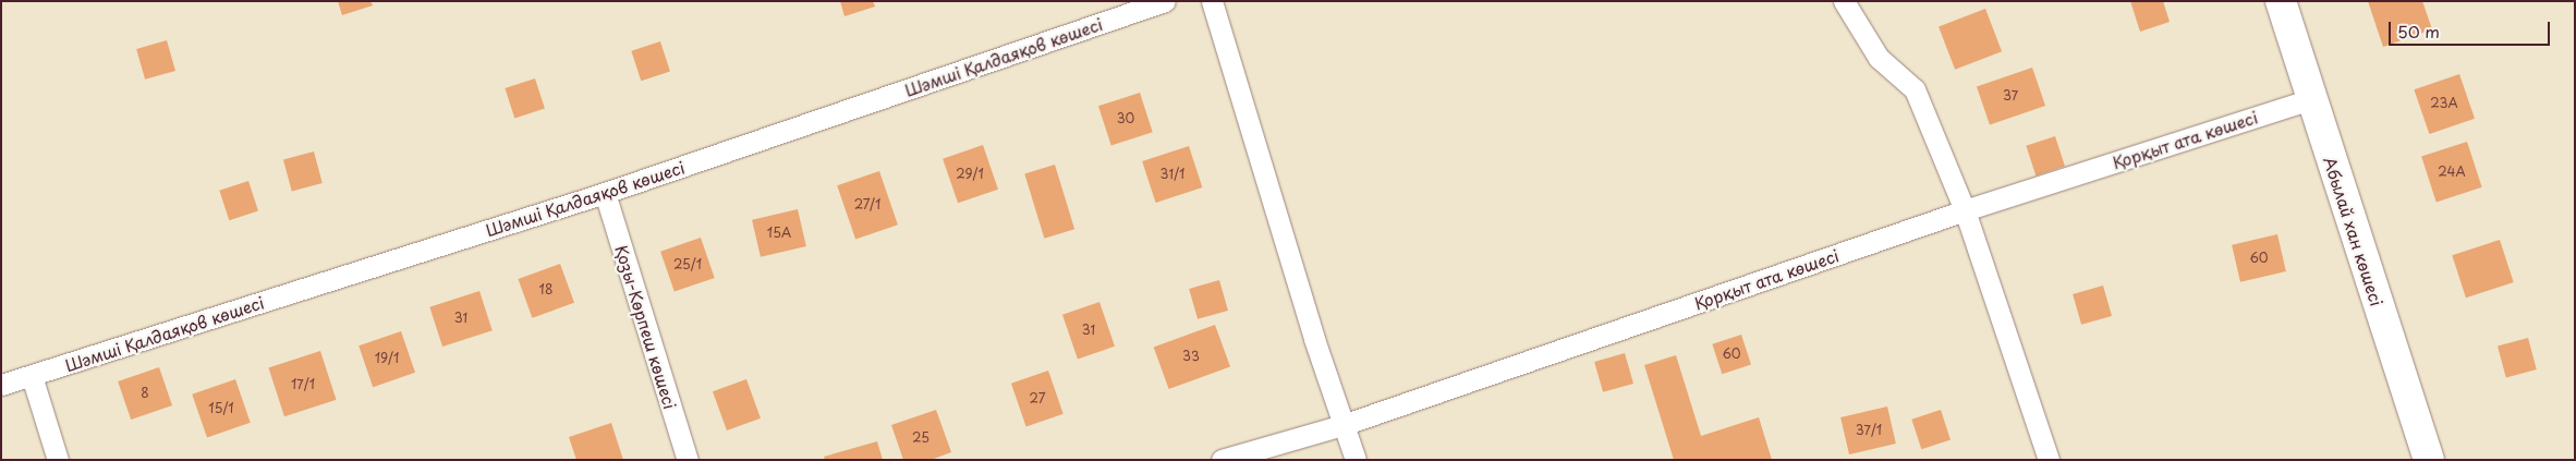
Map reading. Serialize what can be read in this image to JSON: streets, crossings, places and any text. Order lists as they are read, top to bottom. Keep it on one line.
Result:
{"streets":{"street":["Шәмші Қалдаяқов көшесі","Қорқыт ата көшесі","Абылай хан көшесі","Қозы-Көрпеш көшесі"]},"crossings":[["Шәмші Қалдаяқов көшесі","Қозы-Көрпеш көшесі"],["Қорқыт ата көшесі","Абылай хан көшесі"]],"house_numbers":["37","23А","30","24А","29/1","31/1","27/1","15А","60","25/1","18","31","31","60","33","19/1","17/1","8","27","15/1","37/1","25"],"scale_bar":"50 m"}
